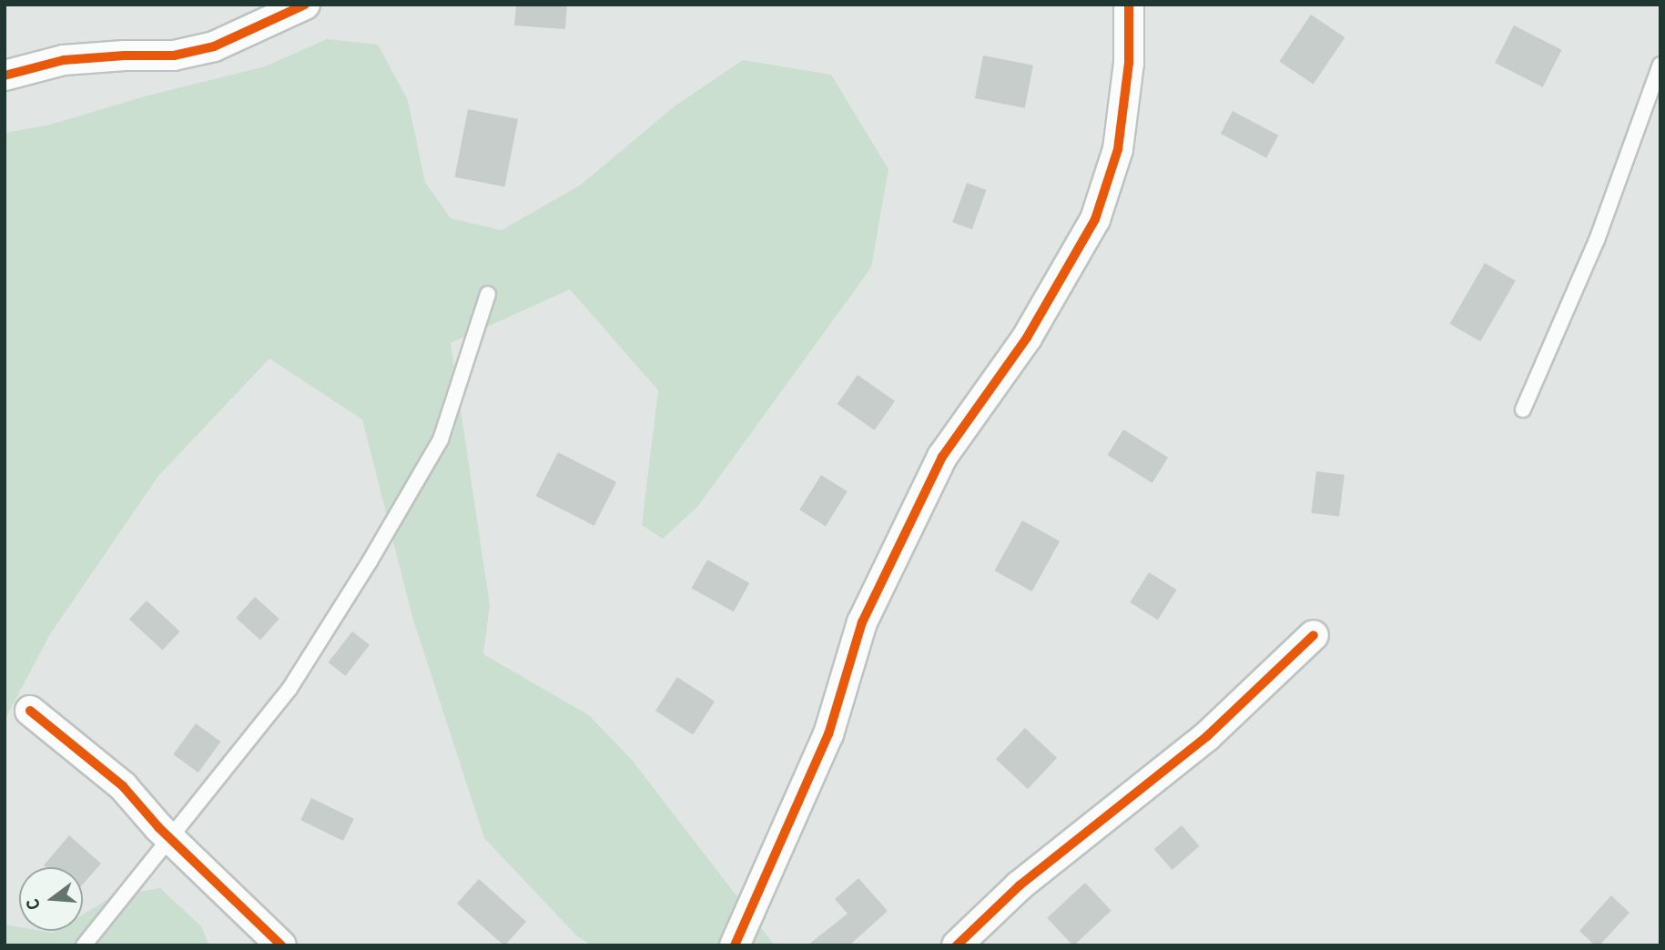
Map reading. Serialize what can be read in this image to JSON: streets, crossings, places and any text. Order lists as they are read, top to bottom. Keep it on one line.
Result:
{"north":"left"}
